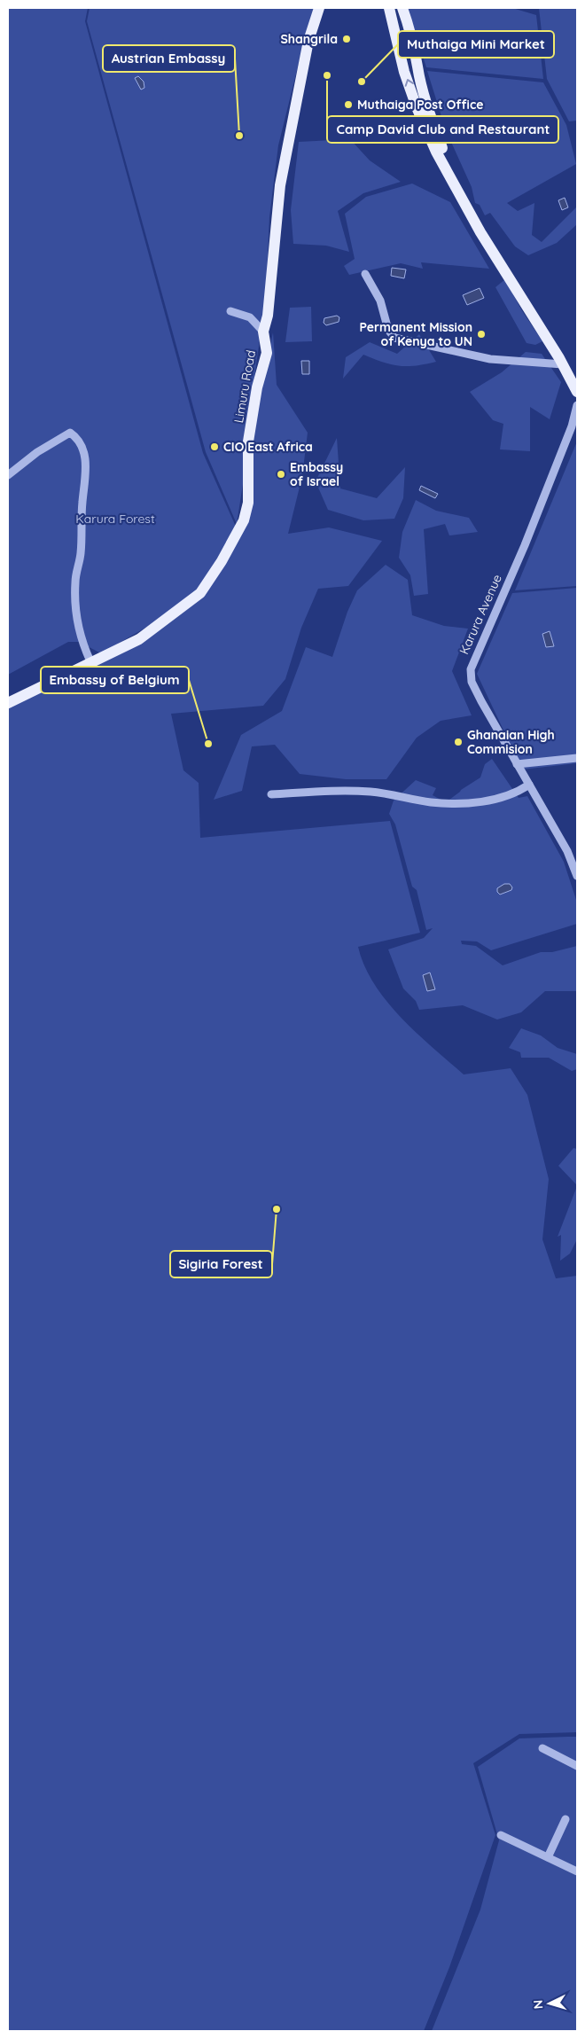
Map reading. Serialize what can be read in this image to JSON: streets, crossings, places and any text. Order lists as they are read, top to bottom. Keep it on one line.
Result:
{"streets":{"main road":["Limuru Road"],"street":["Karura Avenue"]},"parks":["Karura Forest"],"places":["Shangrila","Camp David Club and Restaurant","Muthaiga Mini Market","Muthaiga Post Office","Austrian Embassy","Permanent Mission of Kenya to UN","CIO East Africa","Embassy of Israel","Ghanaian High Commision","Embassy of Belgium","Sigiria Forest"],"north":"left"}
